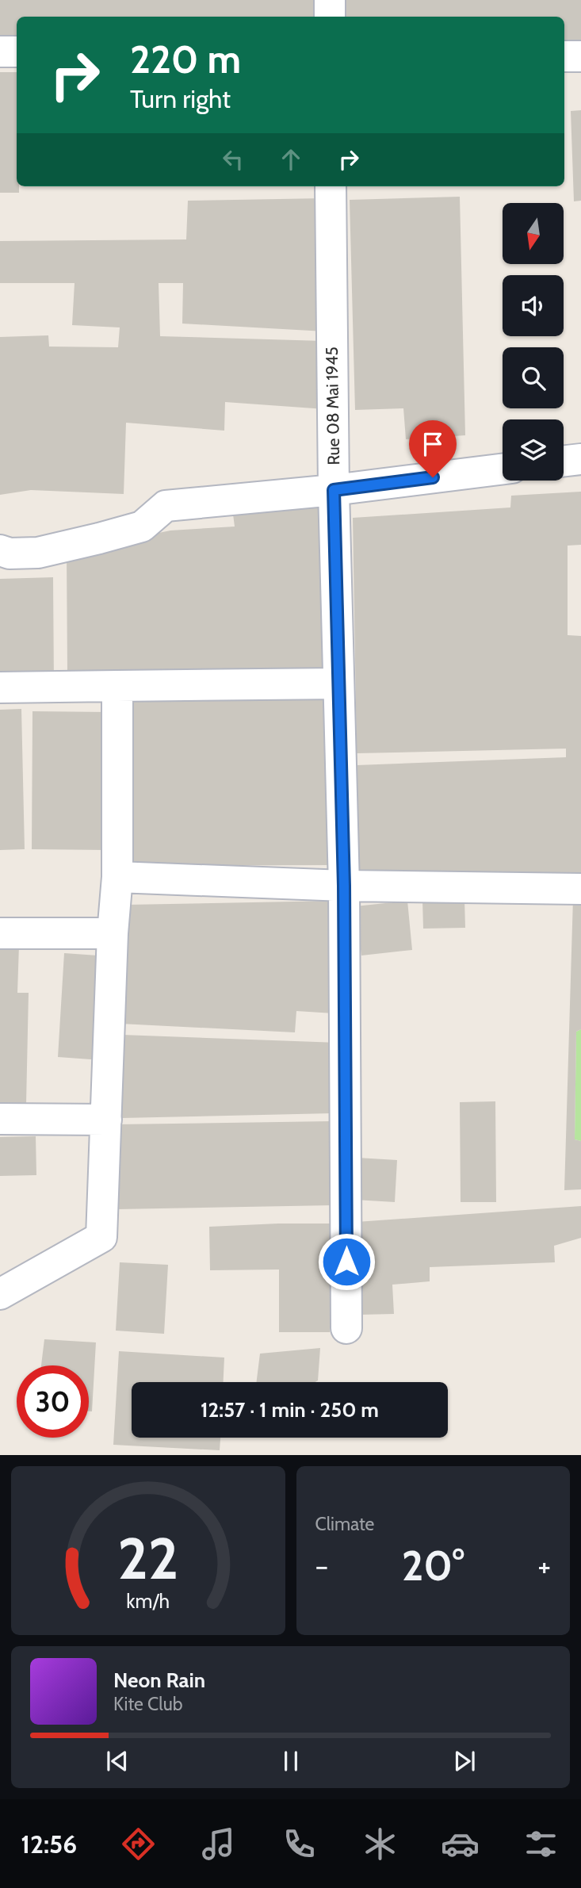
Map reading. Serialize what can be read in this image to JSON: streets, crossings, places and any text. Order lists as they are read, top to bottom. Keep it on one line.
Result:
{"streets":{"street":["Rue 08 Mai 1945"]},"north":"bottom","page":{"turn":["220 m","Turn right"],"limit":"30","trip":"12:57 · 1 min · 250 m","tile":"Climate","heat":["−","20°","+"],"song":["Neon Rain","Kite Club"],"tabs":"12:56","gauge":["22","km/h"]}}
